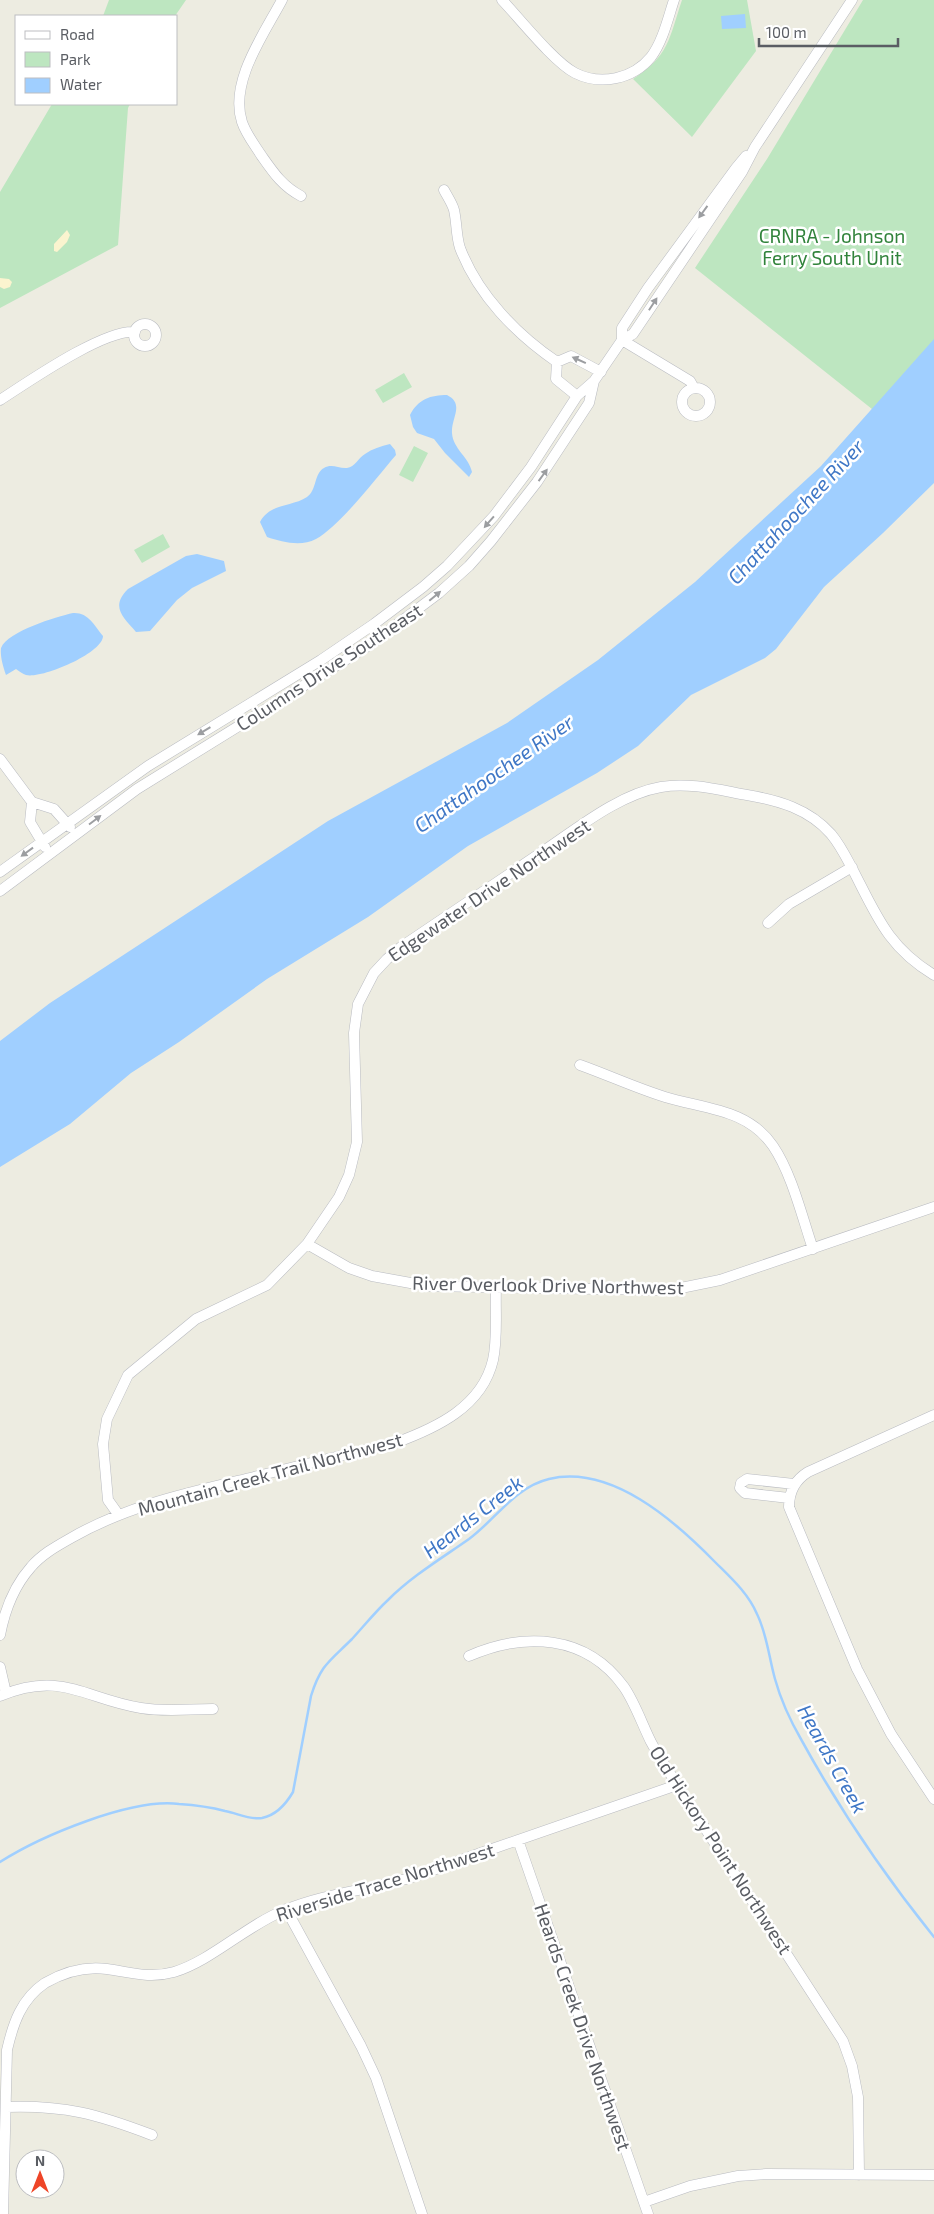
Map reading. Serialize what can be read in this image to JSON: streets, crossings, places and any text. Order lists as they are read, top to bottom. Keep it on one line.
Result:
{"streets":{"street":["Columns Drive Southeast","Edgewater Drive Northwest","River Overlook Drive Northwest","Mountain Creek Trail Northwest","Old Hickory Point Northwest","Riverside Trace Northwest","Heards Creek Drive Northwest"]},"crossings":[["Edgewater Drive Northwest","River Overlook Drive Northwest"],["Edgewater Drive Northwest","Mountain Creek Trail Northwest"],["River Overlook Drive Northwest","Mountain Creek Trail Northwest"],["Old Hickory Point Northwest","Riverside Trace Northwest"],["Riverside Trace Northwest","Heards Creek Drive Northwest"]],"water":["Chattahoochee River","Heards Creek"],"parks":["CRNRA - Johnson Ferry South Unit"],"legend":["Road","Park","Water"],"scale_bar":"100 m","north":"top"}
